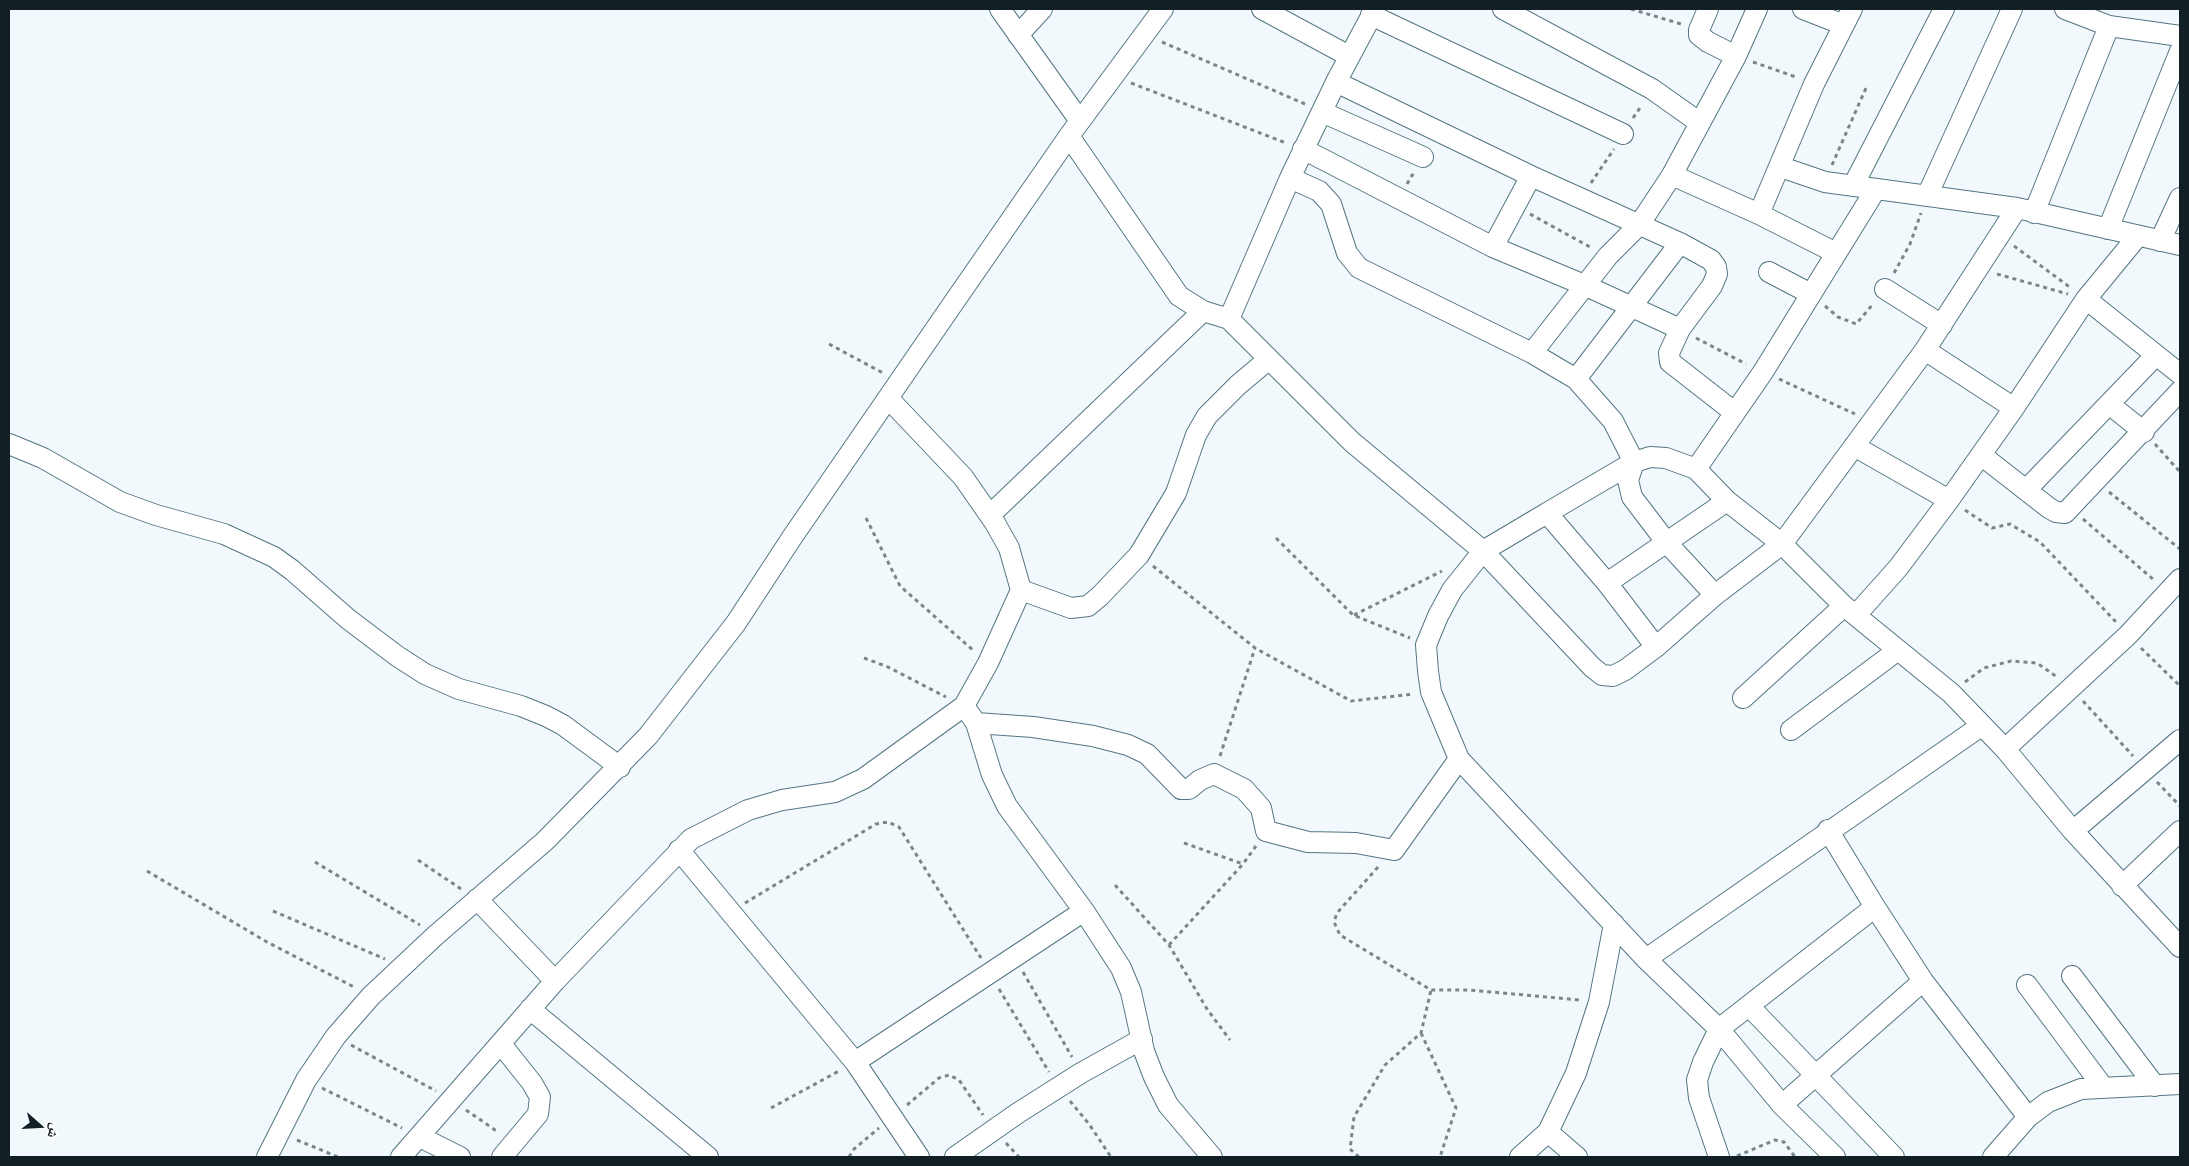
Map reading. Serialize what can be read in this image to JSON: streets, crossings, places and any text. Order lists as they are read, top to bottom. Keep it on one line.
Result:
{"north":"right"}
